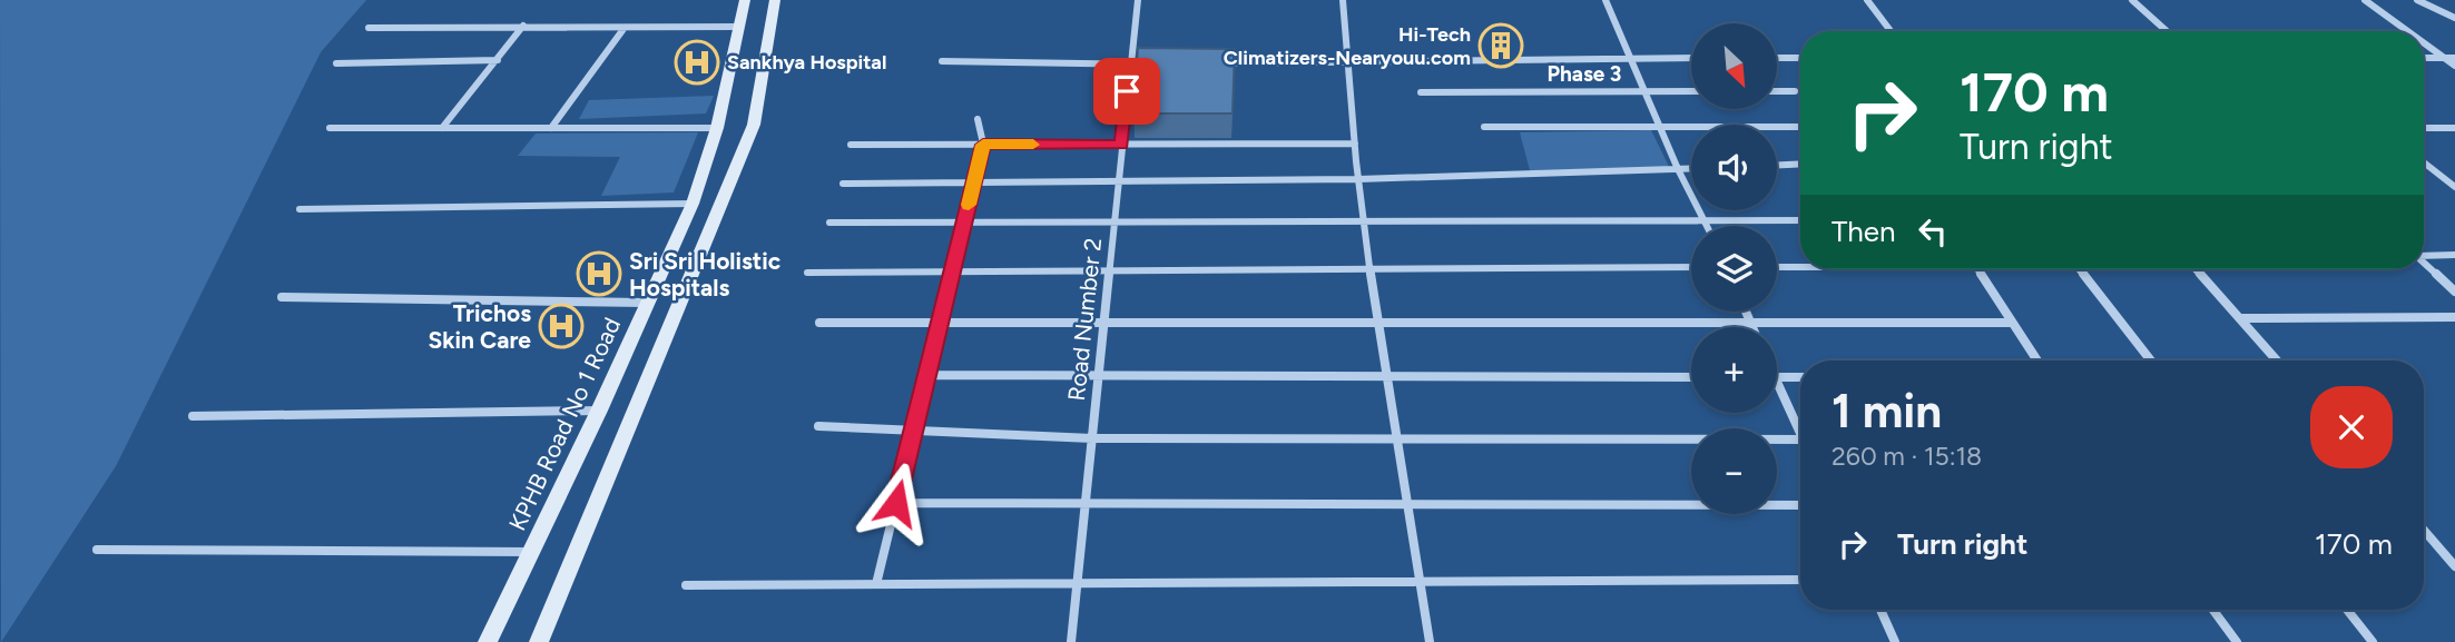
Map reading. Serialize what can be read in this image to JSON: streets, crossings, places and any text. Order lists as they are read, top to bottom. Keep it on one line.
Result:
{"streets":{"main road":["KPHB Road No 1 Road"],"street":["Road Number 2"]},"districts":["Phase 3"],"places":{"building":["Hi-Tech Climatizers-Nearyouu.com"],"hospital":["Sankhya Hospital","Sri Sri Holistic Hospitals","Trichos Skin Care"]},"north":"bottom right","page":{"map_buttons":["+","−"],"turn":["170 m","Turn right"],"then":"Then","heading":["1 min","260 m · 15:18"],"list":[{"name":"Turn right","value":"170 m"}]}}
